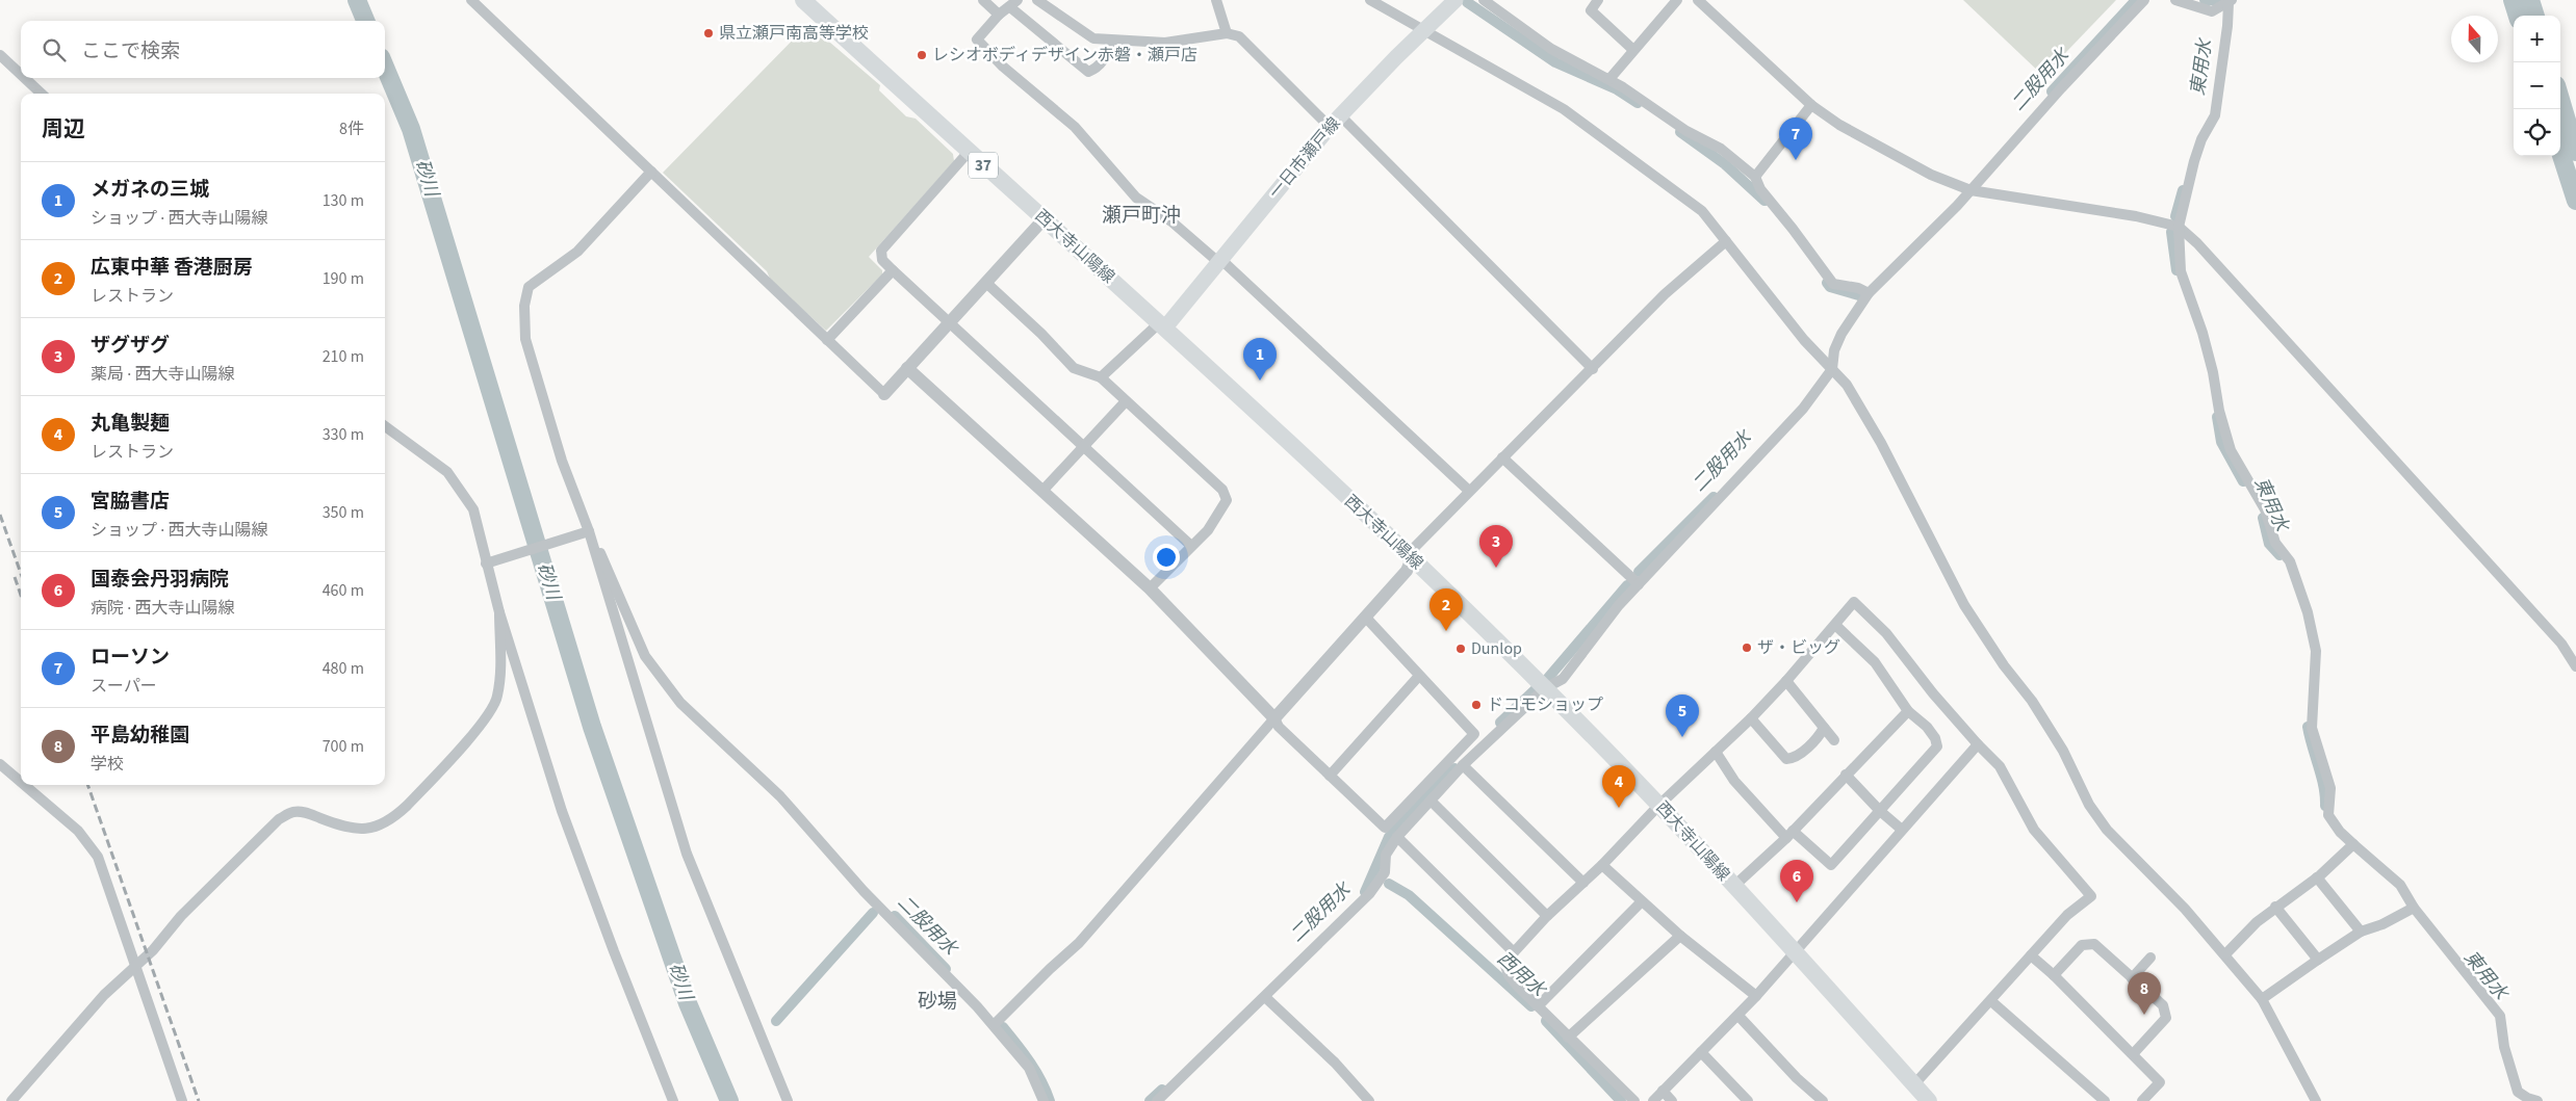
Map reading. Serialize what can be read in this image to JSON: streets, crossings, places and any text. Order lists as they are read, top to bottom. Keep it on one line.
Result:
{"streets":{"main road":["一日市瀬戸線","37","西大寺山陽線"]},"crossings":[["一日市瀬戸線","西大寺山陽線"]],"districts":["瀬戸町沖","砂場"],"water":["東用水","二股用水","砂川","西用水"],"places":["県立瀬戸南高等学校","レシオボディデザイン赤磐・瀬戸店","ザ・ビッグ","Dunlop","ドコモショップ"],"north":"top","page":{"map_buttons":["+","−"],"search":"ここで検索","heading":["周辺","8件"],"pins":["7","1","3","2","5","4","6","8"],"list":[{"mark":"1","name":"メガネの三城","note":"ショップ · 西大寺山陽線","value":"130 m"},{"mark":"2","name":"広東中華 香港厨房","note":"レストラン","value":"190 m"},{"mark":"3","name":"ザグザグ","note":"薬局 · 西大寺山陽線","value":"210 m"},{"mark":"4","name":"丸亀製麺","note":"レストラン","value":"330 m"},{"mark":"5","name":"宮脇書店","note":"ショップ · 西大寺山陽線","value":"350 m"},{"mark":"6","name":"国泰会丹羽病院","note":"病院 · 西大寺山陽線","value":"460 m"},{"mark":"7","name":"ローソン","note":"スーパー","value":"480 m"},{"mark":"8","name":"平島幼稚園","note":"学校","value":"700 m"}]}}
